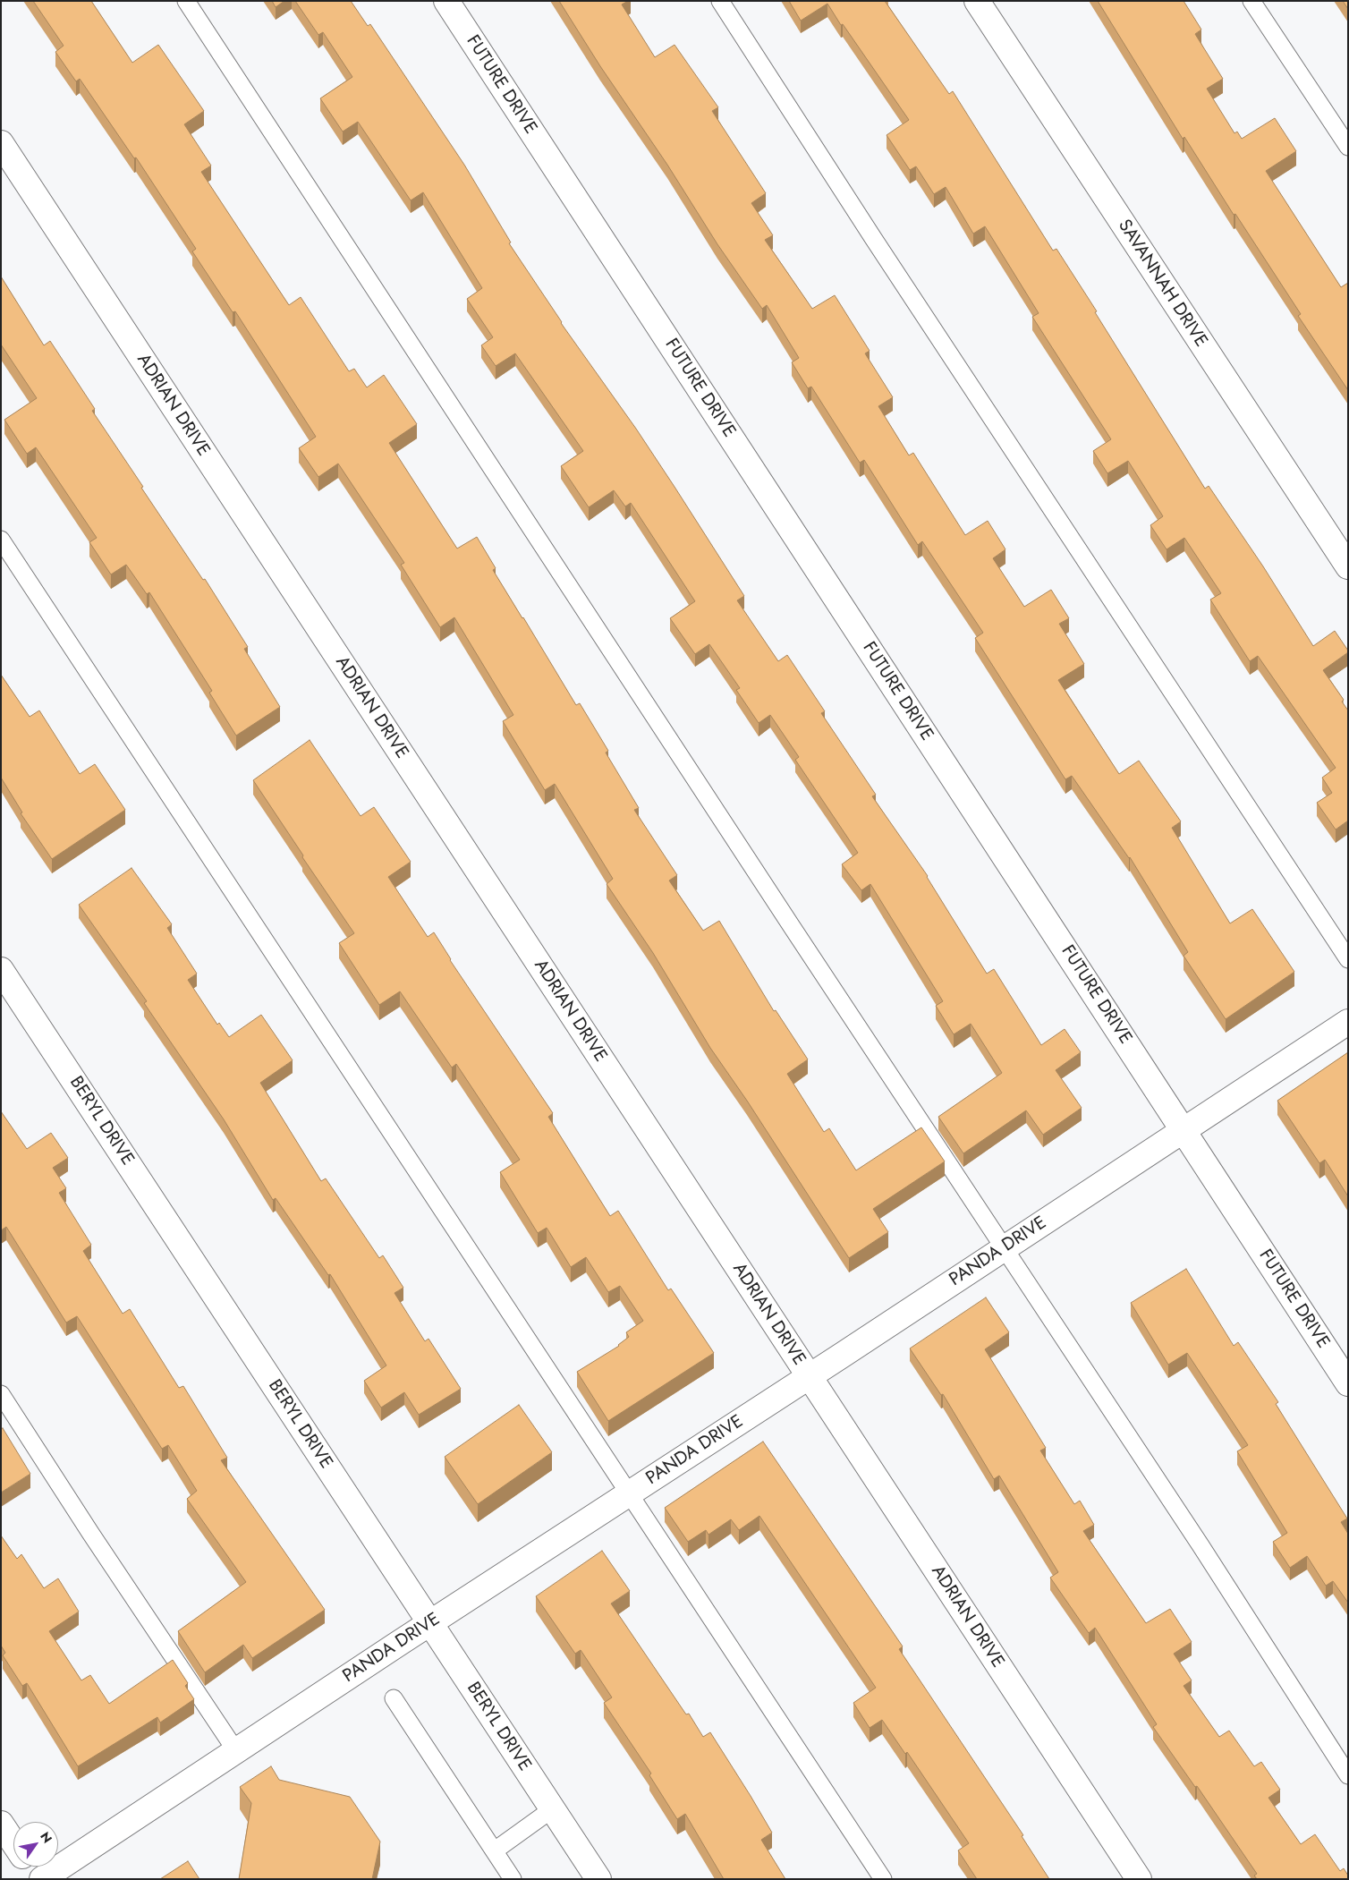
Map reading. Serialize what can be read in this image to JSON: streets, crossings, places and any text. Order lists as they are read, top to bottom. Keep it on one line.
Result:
{"streets":{"street":["FUTURE DRIVE","SAVANNAH DRIVE","ADRIAN DRIVE","BERYL DRIVE","PANDA DRIVE"]},"crossings":[["FUTURE DRIVE","PANDA DRIVE"],["ADRIAN DRIVE","PANDA DRIVE"],["BERYL DRIVE","PANDA DRIVE"]],"north":"top right"}
